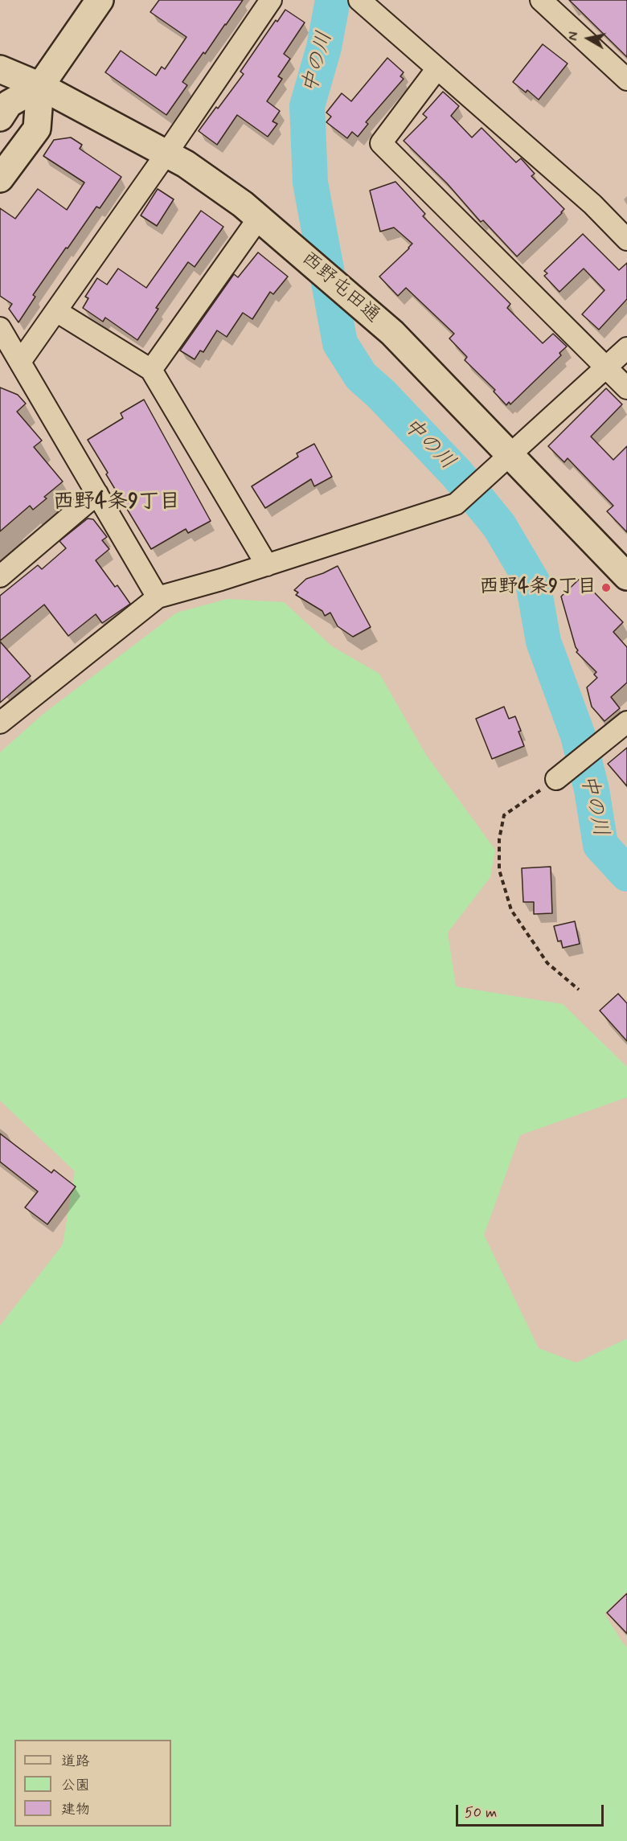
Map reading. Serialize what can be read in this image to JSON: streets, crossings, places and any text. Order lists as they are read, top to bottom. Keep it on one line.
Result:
{"streets":{"street":["西野屯田通"]},"districts":["西野4条9丁目"],"water":["中の川"],"places":["西野4条9丁目"],"legend":["道路","公園","建物"],"scale_bar":"50 m","north":"left"}
